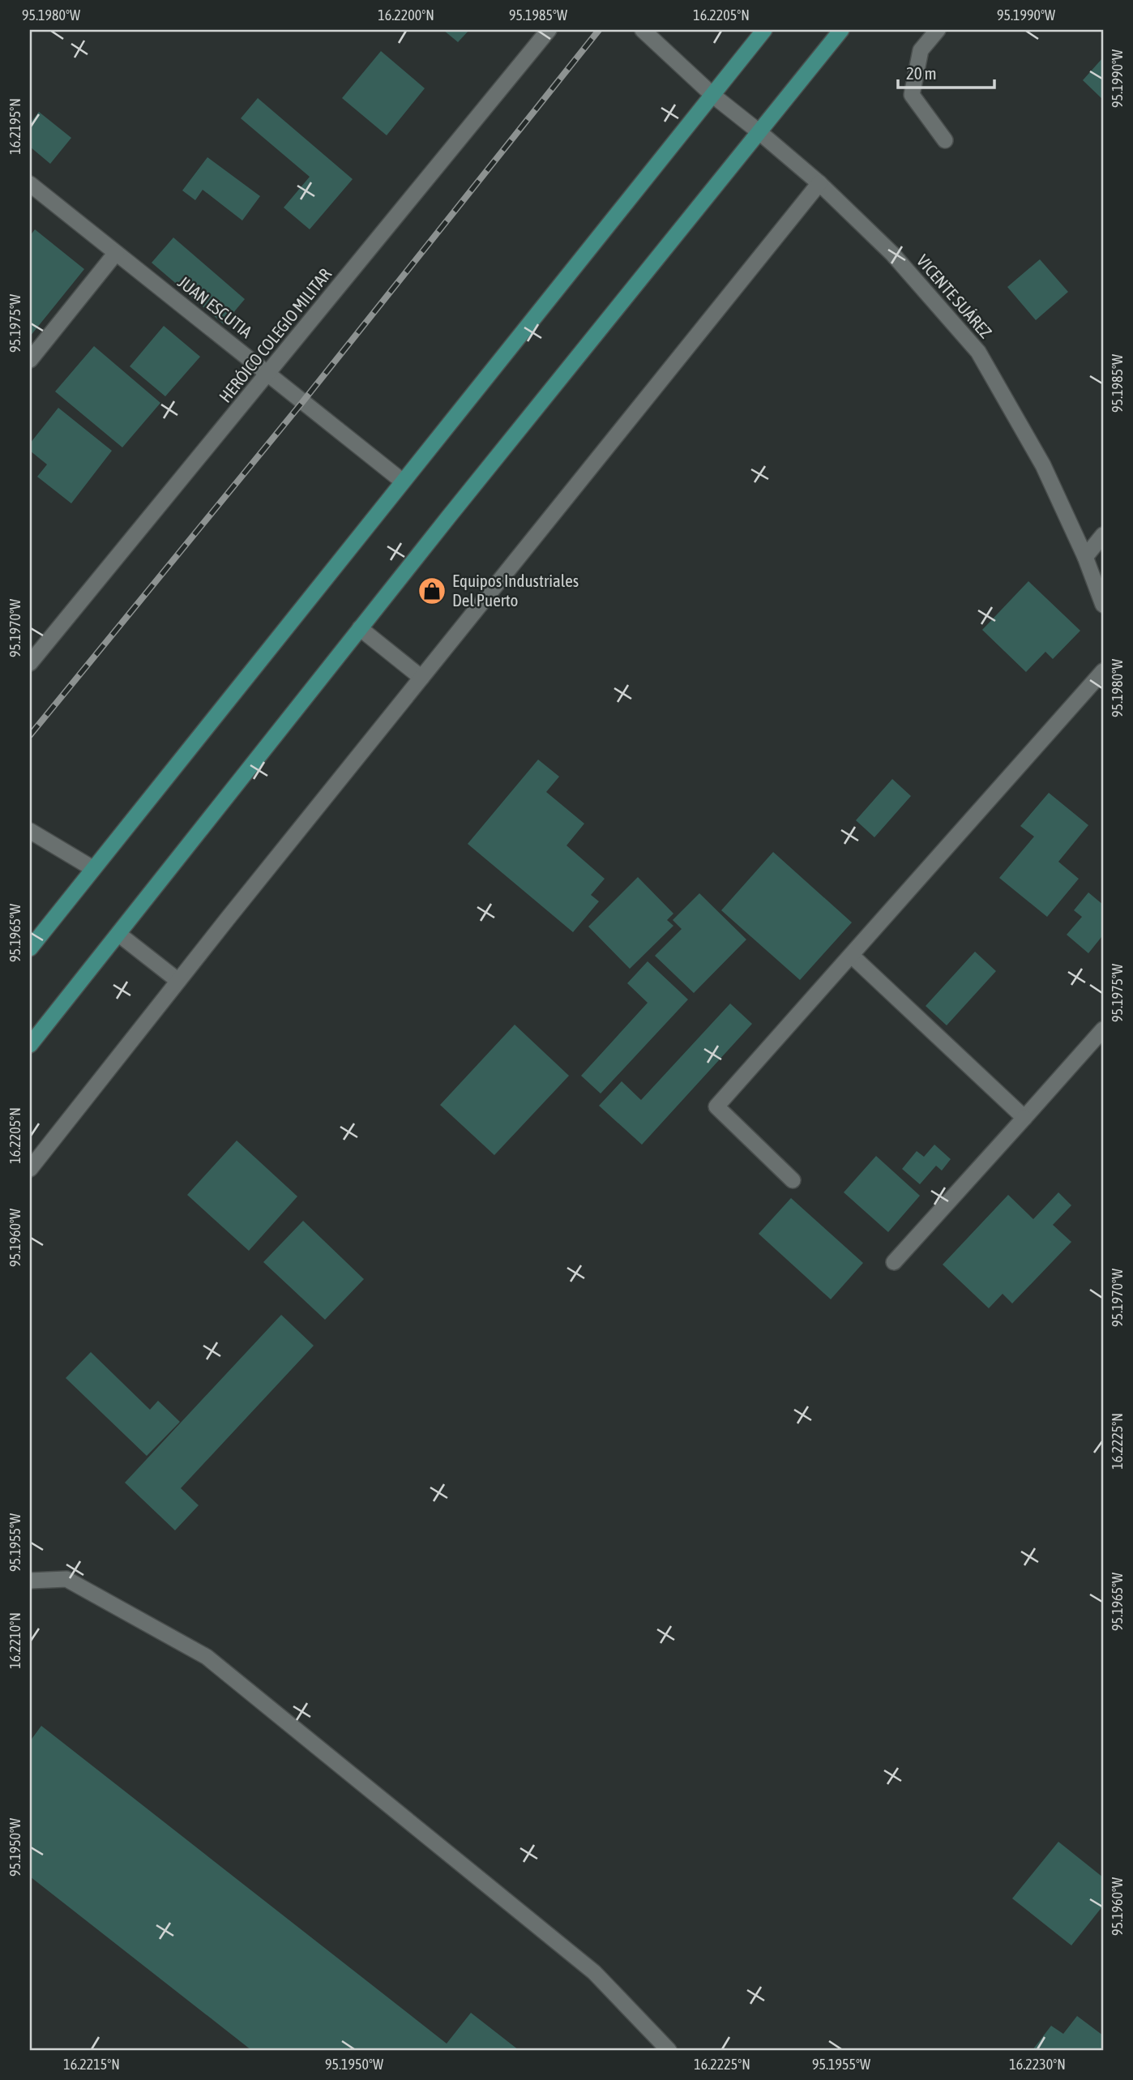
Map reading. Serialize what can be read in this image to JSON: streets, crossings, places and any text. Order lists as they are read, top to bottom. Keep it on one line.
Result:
{"streets":{"street":["VICENTE SUÁREZ","JUAN ESCUTIA","HERÓICO COLEGIO MILITAR"]},"crossings":[["JUAN ESCUTIA","HERÓICO COLEGIO MILITAR"]],"places":{"shop":["Equipos Industriales Del Puerto"]},"scale_bar":"20 m","coordinates":["95.1980°W","16.2200°N","95.1985°W","16.2205°N","95.1990°W","16.2195°N","95.1975°W","95.1970°W","95.1965°W","95.1960°W","16.2225°N","95.1955°W","16.2210°N","95.1950°W","16.2215°N","16.2230°N"]}
